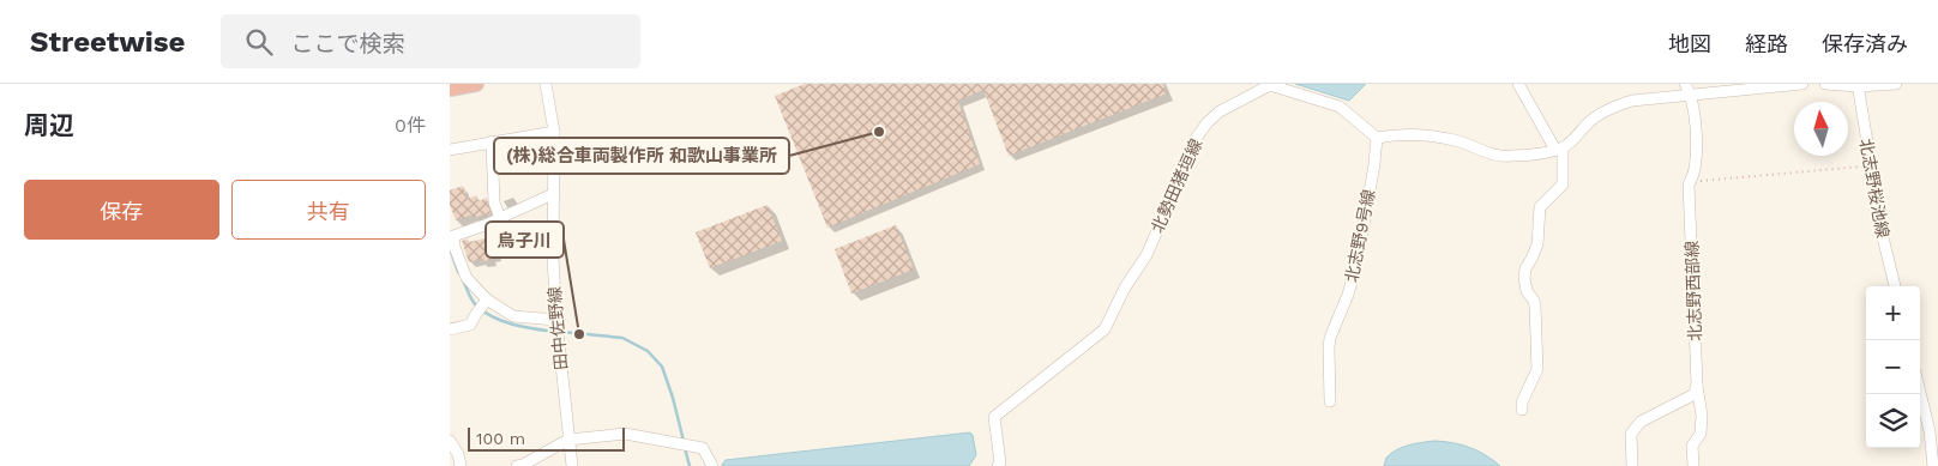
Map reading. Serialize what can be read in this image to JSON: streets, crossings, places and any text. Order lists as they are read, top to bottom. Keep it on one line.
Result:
{"streets":{"street":["北勢田猪垣線","北志野桜池線","北志野9号線","北志野西部線","田中佐野線"]},"crossings":[["北勢田猪垣線","北志野9号線"]],"places":["(株)総合車両製作所 和歌山事業所","烏子川"],"scale_bar":"100 m","north":"top","page":{"header":"Streetwise","search":"ここで検索","nav":["地図","経路","保存済み"],"heading":["周辺","0件"],"buttons":["保存","共有"],"map_buttons":["+","−"],"scale":"100 m"}}
